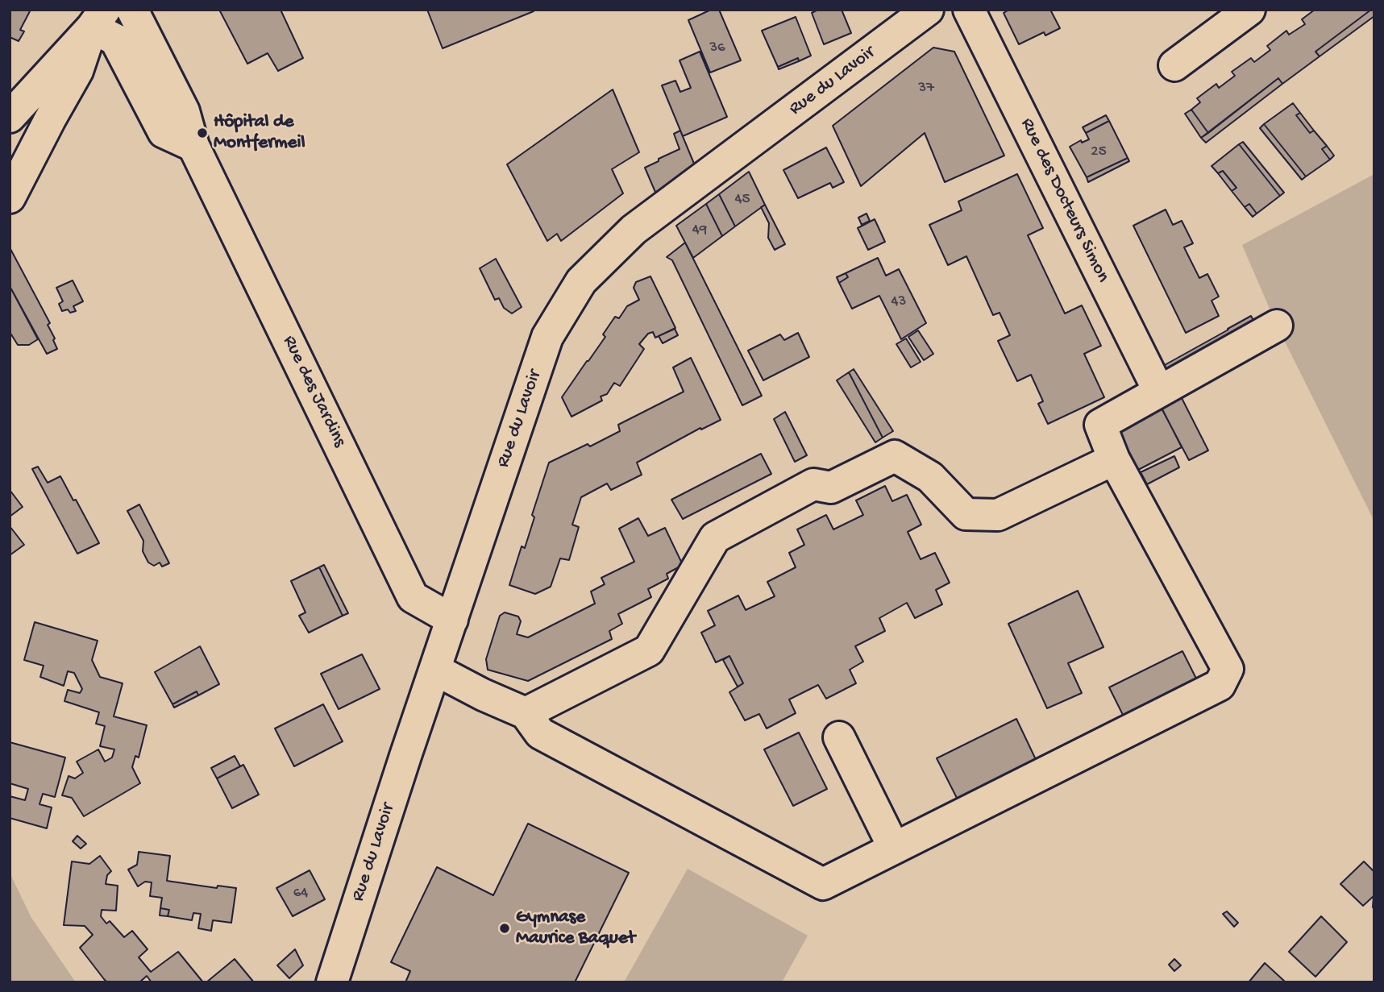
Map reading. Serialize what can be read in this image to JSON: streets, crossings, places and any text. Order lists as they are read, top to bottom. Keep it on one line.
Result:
{"streets":{"street":["Rue du Lavoir","Rue des Docteurs Simon","Rue des Jardins"]},"crossings":[["Rue du Lavoir","Rue des Jardins"]],"places":["Hôpital de Montfermeil","Gymnase Maurice Baquet"],"house_numbers":["36","37","25","45","49","43","64"]}
